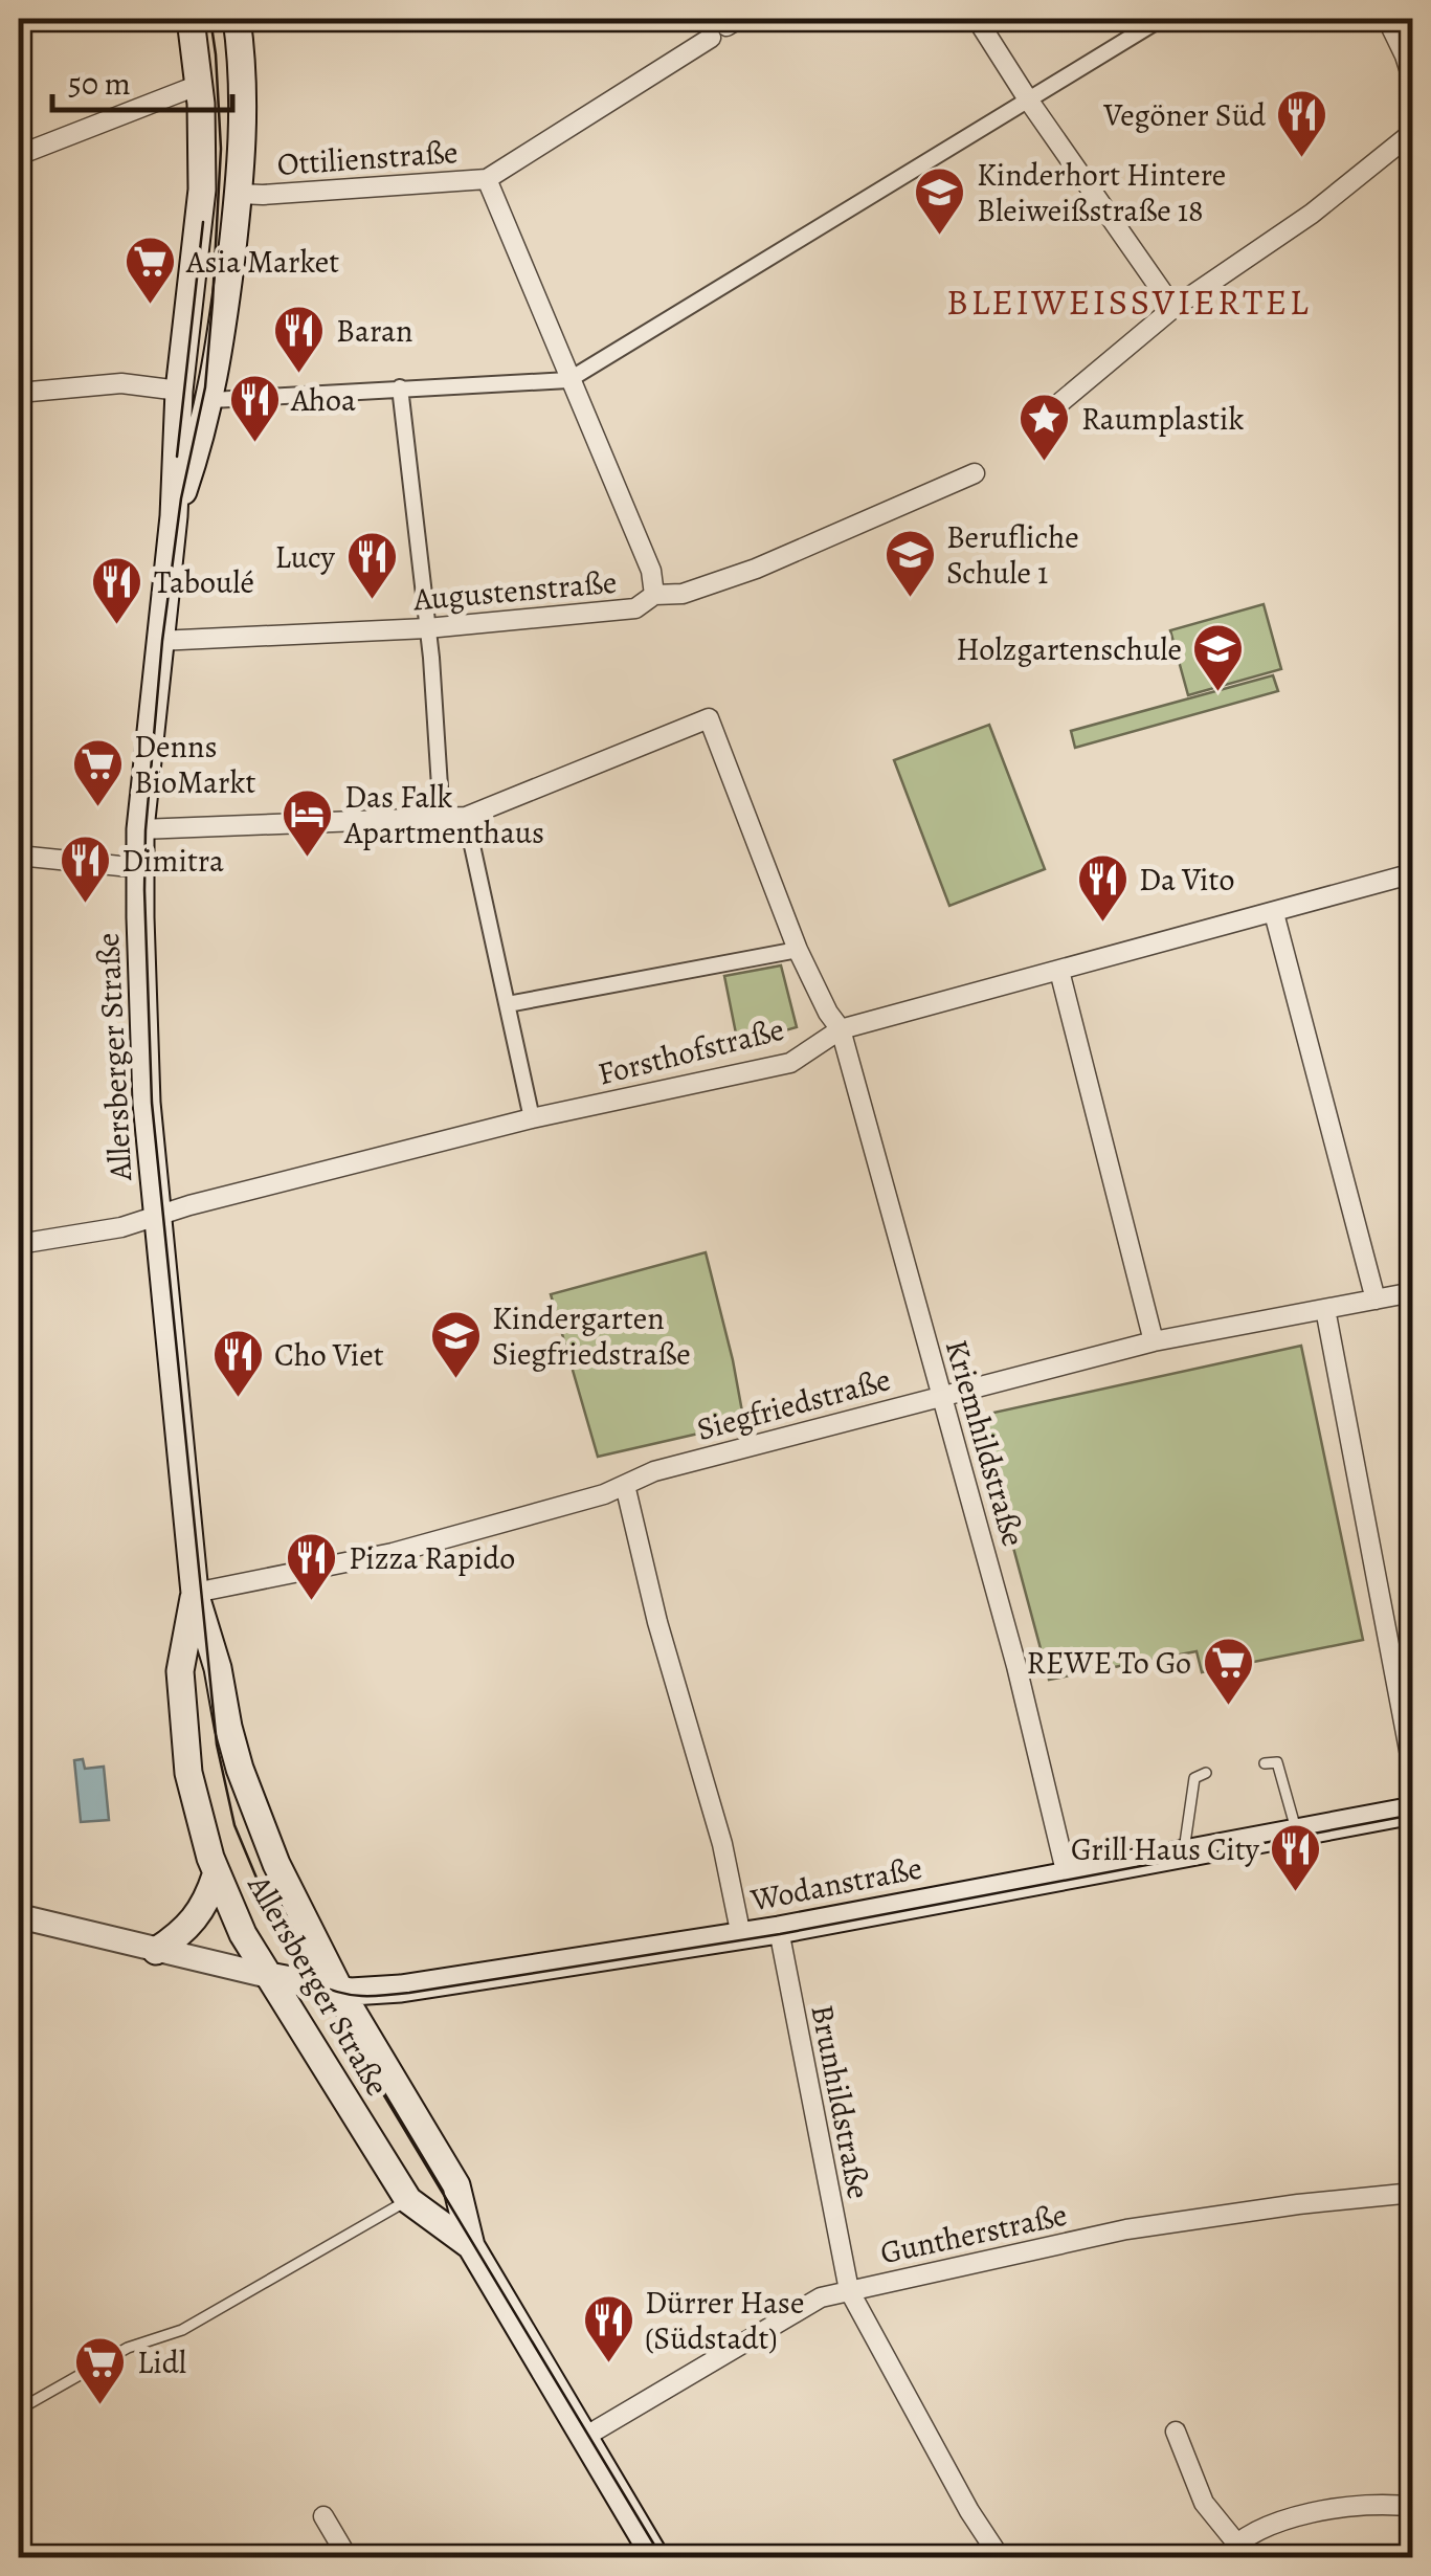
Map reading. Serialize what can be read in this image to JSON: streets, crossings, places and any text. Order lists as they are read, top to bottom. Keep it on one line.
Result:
{"streets":{"main road":["Allersberger Straße","Wodanstraße"],"street":["Ottilienstraße","Augustenstraße","Forsthofstraße","Siegfriedstraße","Kriemhildstraße","Brunhildstraße","Guntherstraße"]},"crossings":[["Ottilienstraße","Allersberger Straße"],["Augustenstraße","Allersberger Straße"],["Forsthofstraße","Allersberger Straße"],["Forsthofstraße","Kriemhildstraße"],["Allersberger Straße","Siegfriedstraße"],["Allersberger Straße","Wodanstraße"],["Allersberger Straße","Guntherstraße"],["Siegfriedstraße","Kriemhildstraße"],["Kriemhildstraße","Wodanstraße"],["Wodanstraße","Brunhildstraße"],["Brunhildstraße","Guntherstraße"]],"districts":["BLEIWEISSVIERTEL"],"places":{"restaurant":["Vegöner Süd","Baran","Ahoa","Lucy","Taboulé","Dimitra","Da Vito","Cho Viet","Pizza Rapido","Grill Haus City","Dürrer Hase (Südstadt)"],"school or university":["Kinderhort Hintere Bleiweißstraße 18","Berufliche Schule 1","Holzgartenschule","Kindergarten Siegfriedstraße"],"supermarket":["Asia Market","Denns BioMarkt","REWE To Go","Lidl"],"place":["Raumplastik"],"hotel":["Das Falk Apartmenthaus"]},"scale_bar":"50 m"}
